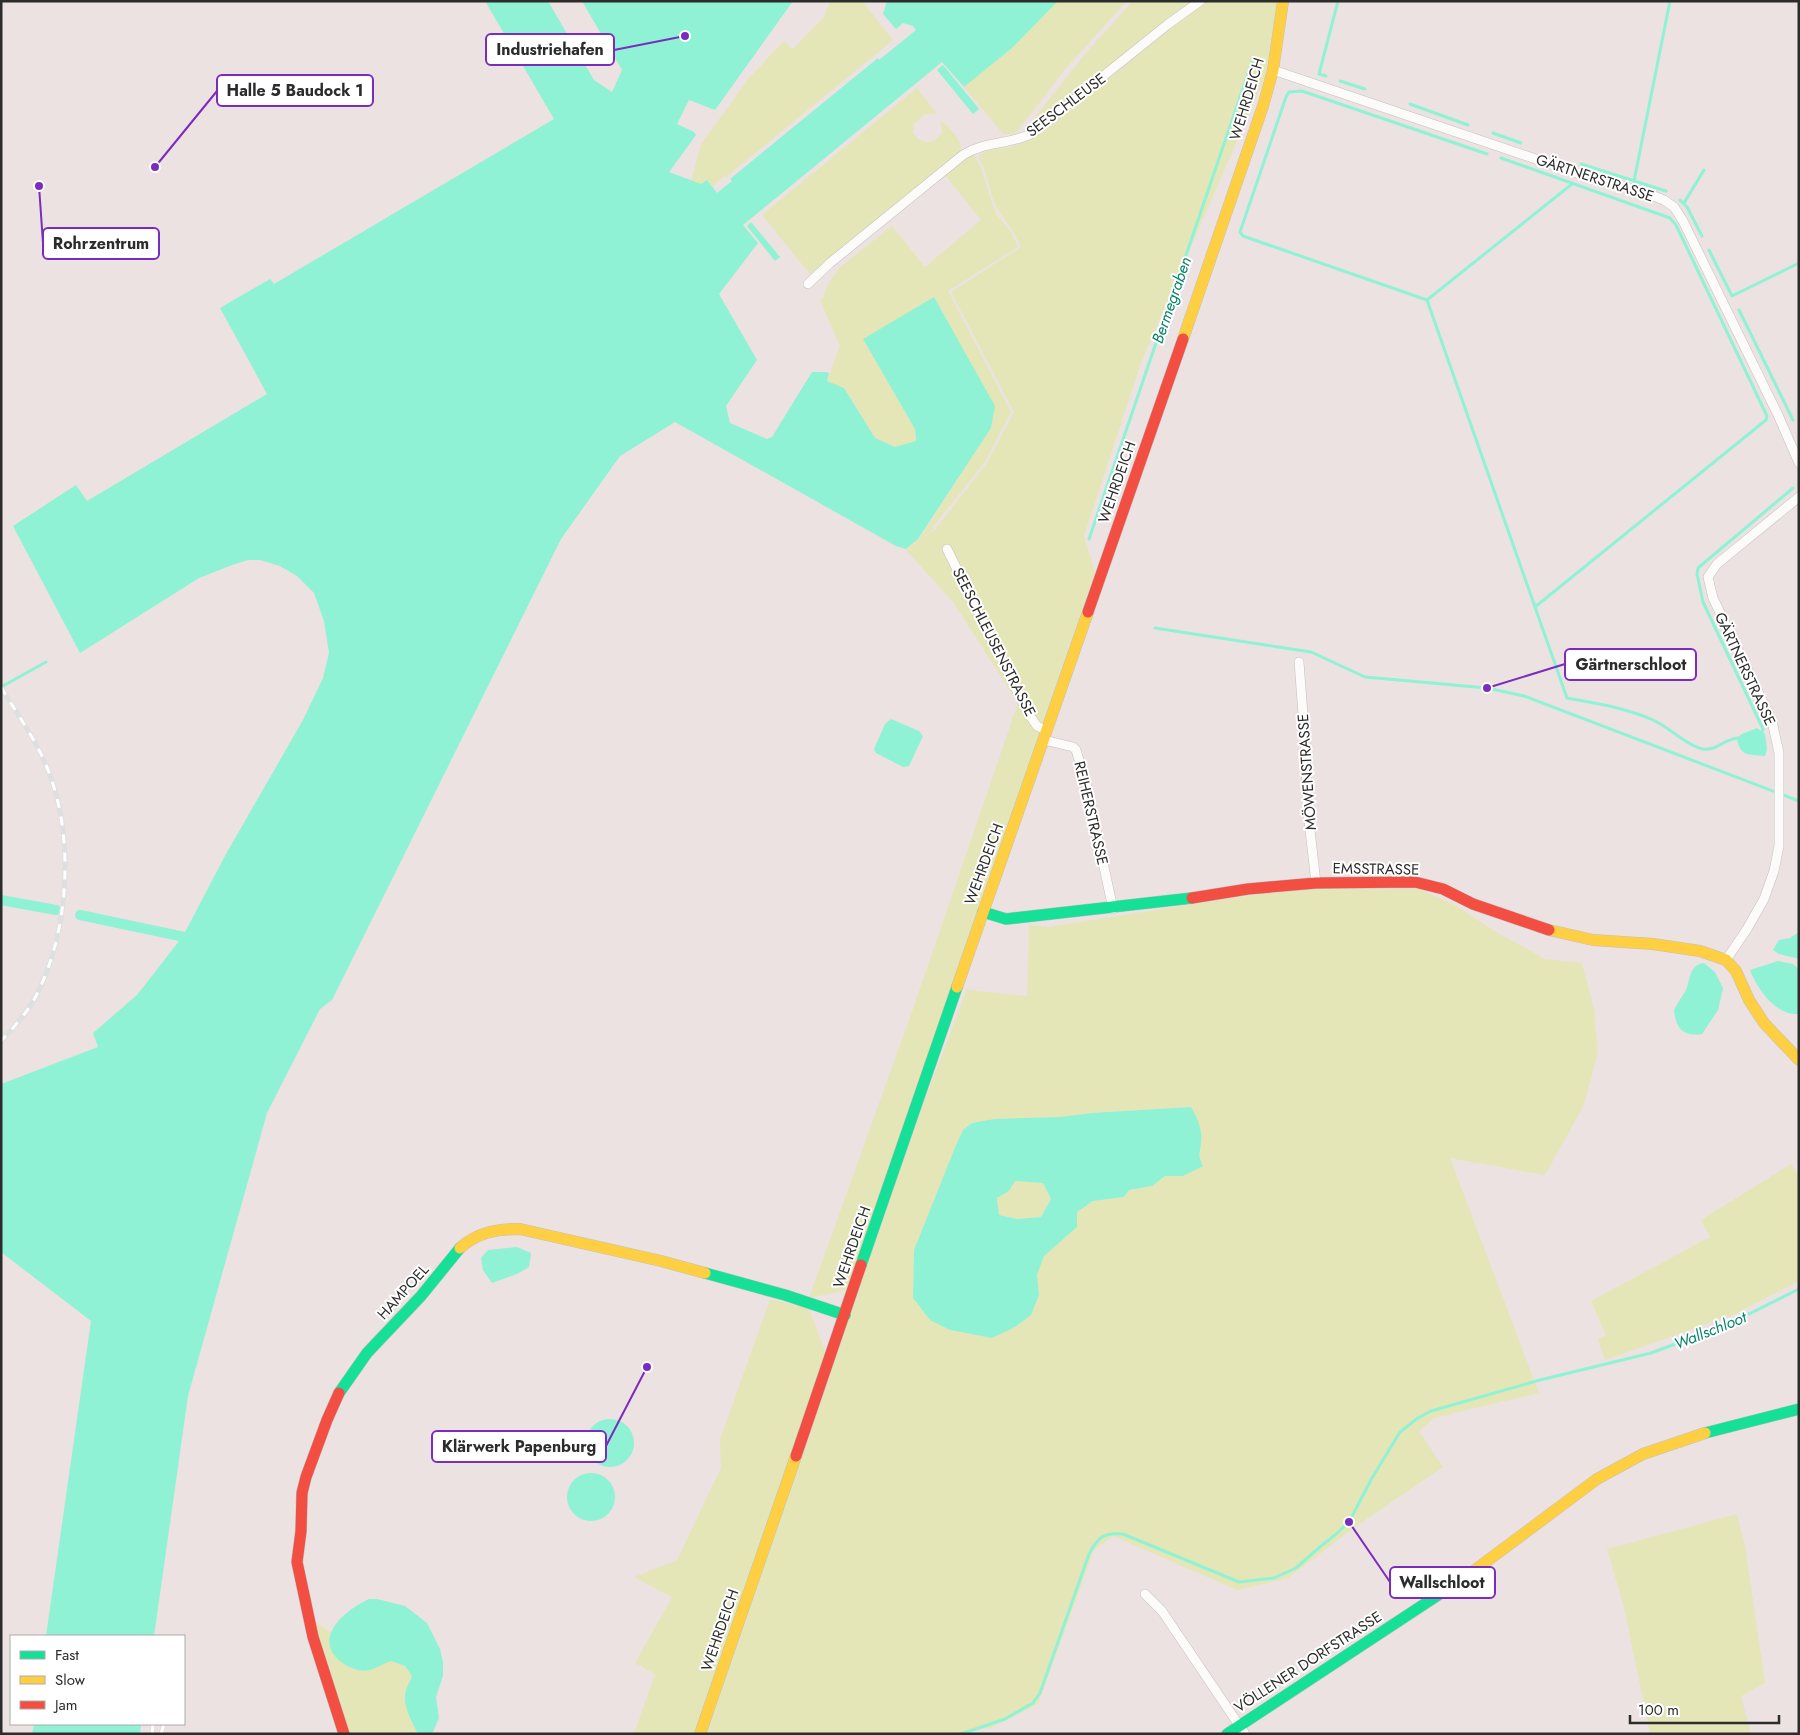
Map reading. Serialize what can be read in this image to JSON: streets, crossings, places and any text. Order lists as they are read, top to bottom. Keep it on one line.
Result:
{"streets":{"street":["WEHRDEICH","SEESCHLEUSE","GÄRTNERSTRASSE","SEESCHLEUSENSTRASSE","MÖWENSTRASSE","REIHERSTRASSE","EMSSTRASSE","HAMPOEL","VÖLLENER DORFSTRASSE"]},"crossings":[["WEHRDEICH","GÄRTNERSTRASSE"],["WEHRDEICH","SEESCHLEUSENSTRASSE"],["WEHRDEICH","REIHERSTRASSE"],["WEHRDEICH","EMSSTRASSE"],["WEHRDEICH","HAMPOEL"],["GÄRTNERSTRASSE","EMSSTRASSE"],["SEESCHLEUSENSTRASSE","REIHERSTRASSE"],["MÖWENSTRASSE","EMSSTRASSE"],["REIHERSTRASSE","EMSSTRASSE"]],"water":["Bermegraben","Wallschloot"],"places":["Industriehafen","Halle 5 Baudock 1","Rohrzentrum","Gärtnerschloot","Klärwerk Papenburg","Wallschloot"],"legend":["Fast","Slow","Jam"],"scale_bar":"100 m"}
